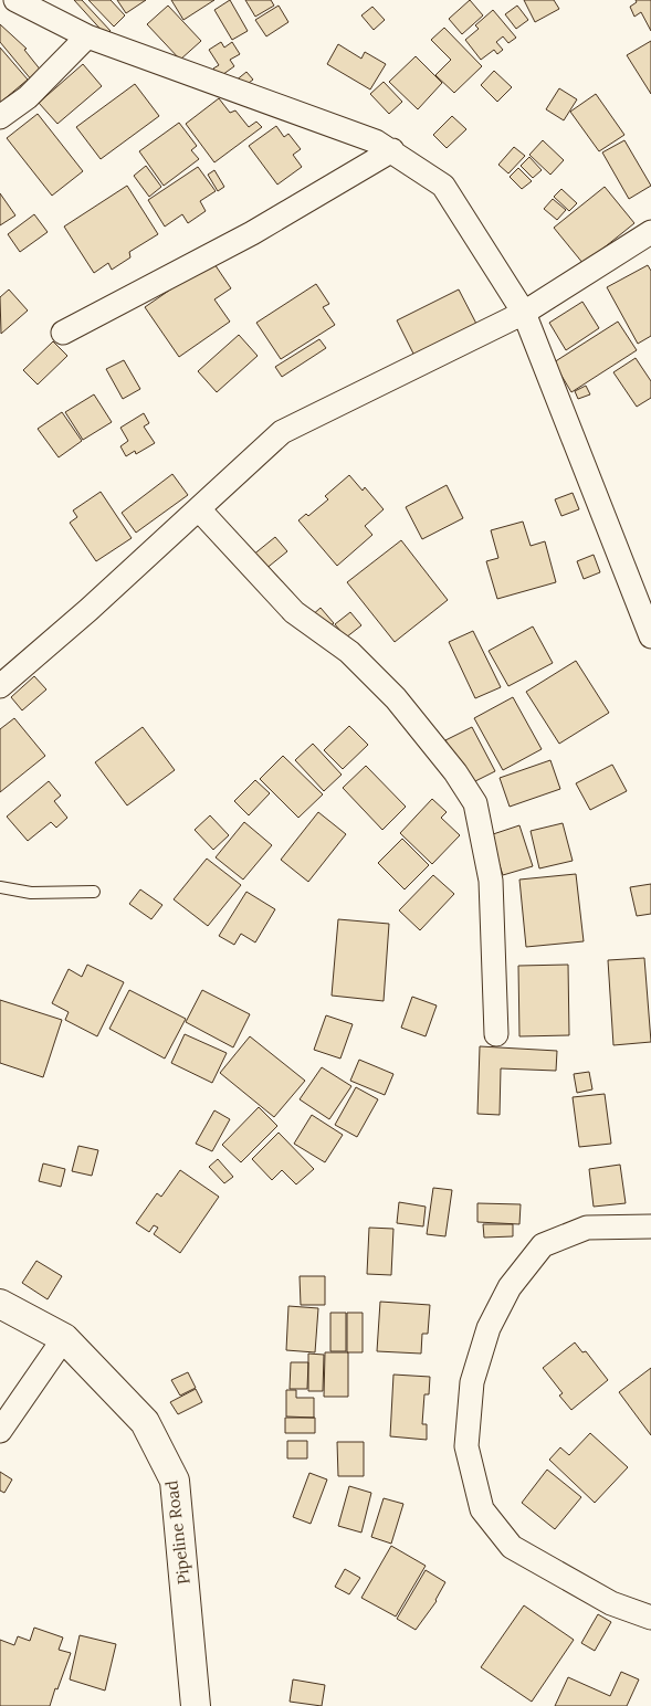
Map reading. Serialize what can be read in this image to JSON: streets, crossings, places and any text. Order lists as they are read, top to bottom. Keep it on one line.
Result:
{"streets":{"street":["Pipeline Road"]}}
